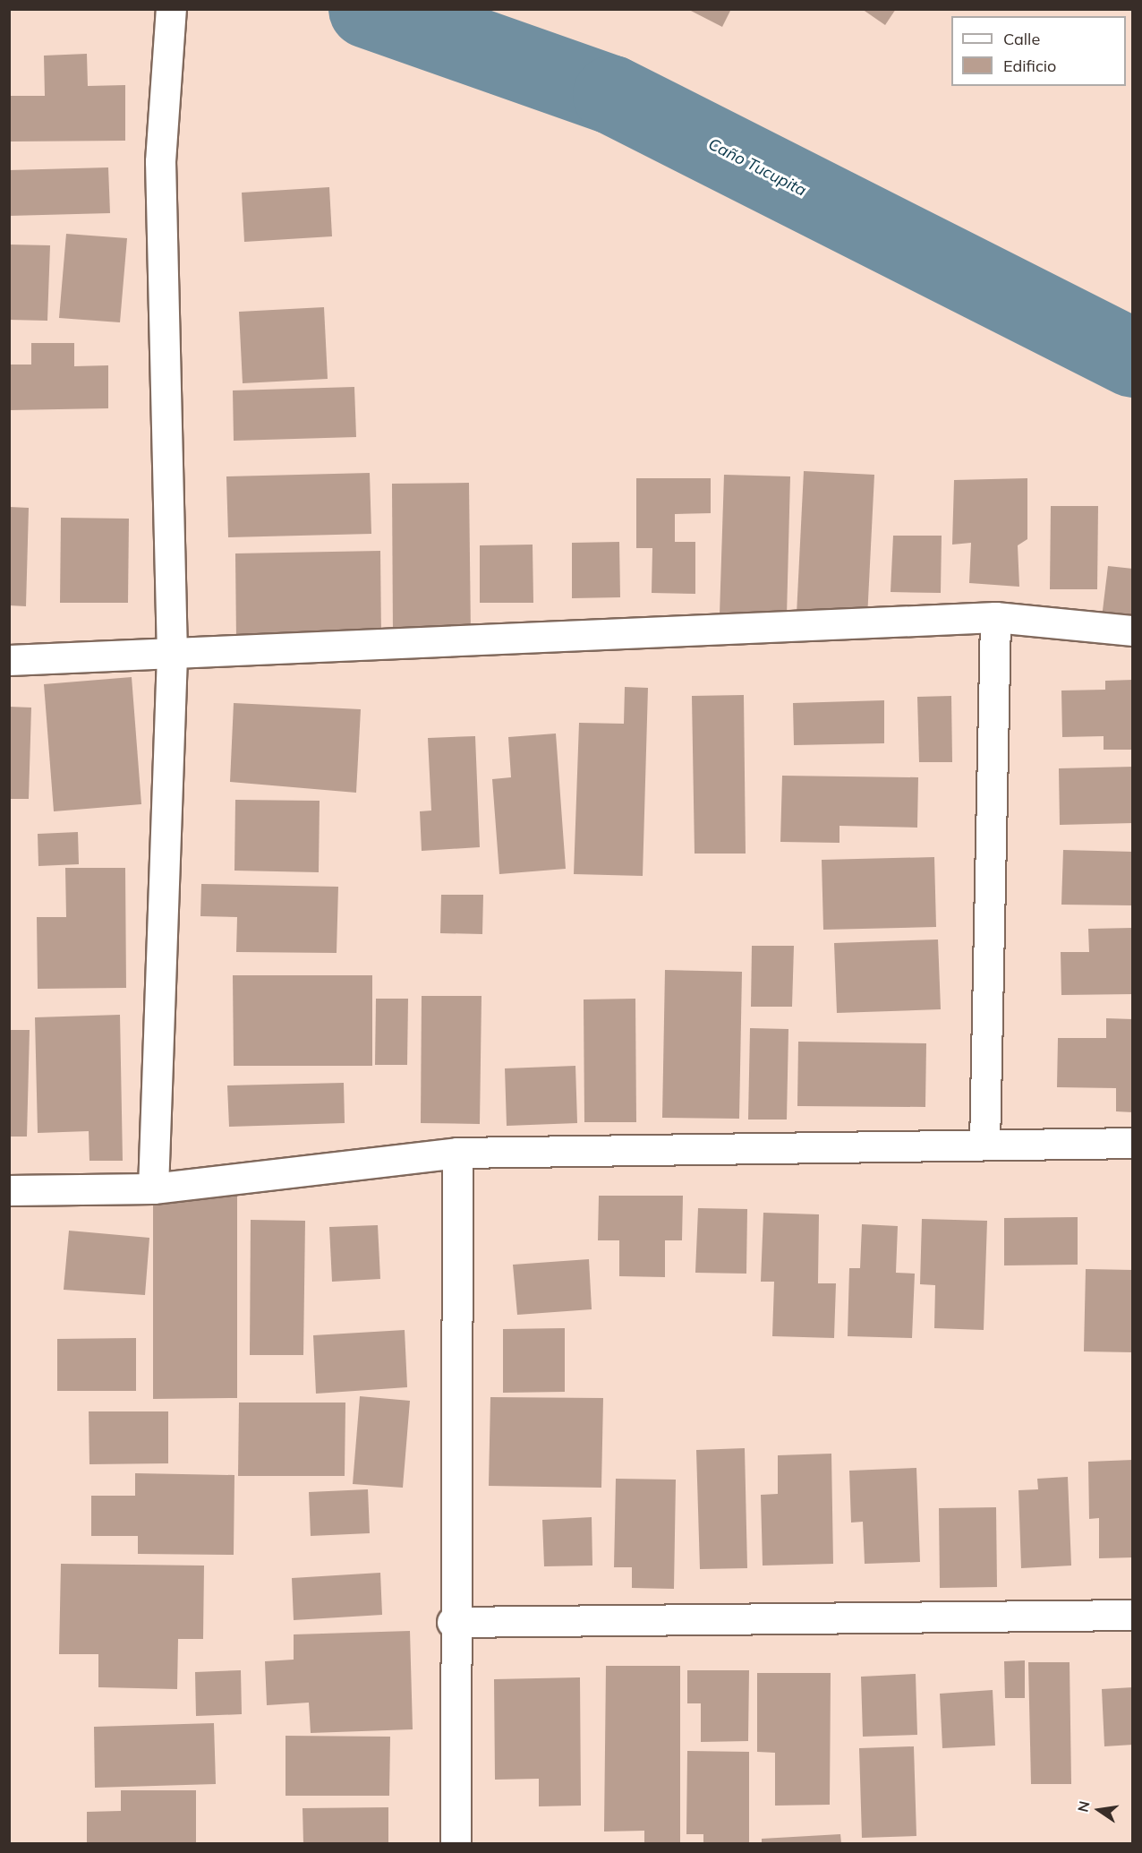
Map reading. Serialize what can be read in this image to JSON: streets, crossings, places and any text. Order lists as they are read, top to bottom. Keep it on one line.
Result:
{"water":["Caño Tucupita"],"legend":["Calle","Edificio"],"north":"left"}
